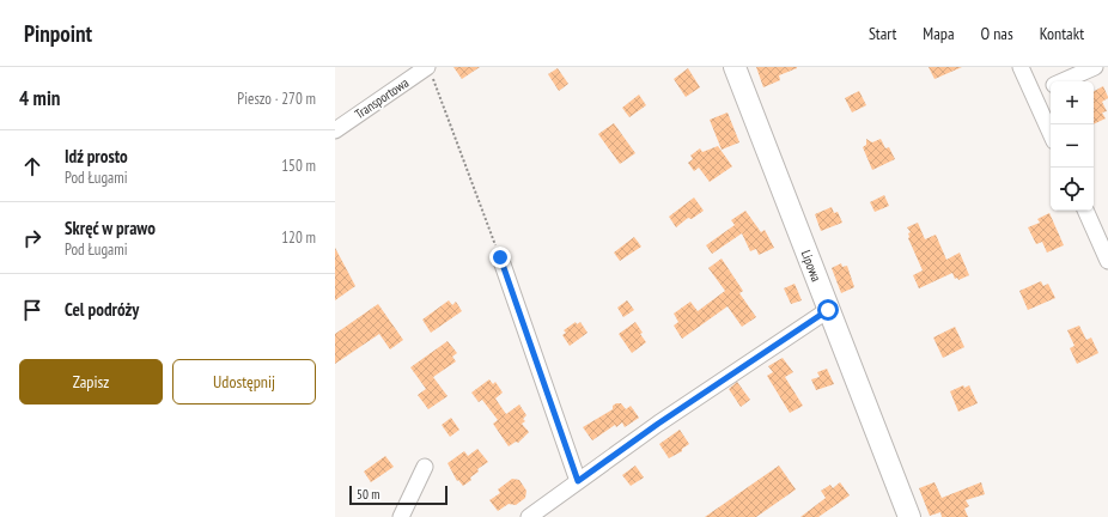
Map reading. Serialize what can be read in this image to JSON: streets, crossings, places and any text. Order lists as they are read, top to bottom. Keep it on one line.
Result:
{"streets":{"main road":["Lipowa"],"street":["Transportowa"]},"scale_bar":"50 m","page":{"header":"Pinpoint","nav":["Start","Mapa","O nas","Kontakt"],"heading":["4 min","Pieszo · 270 m"],"map_buttons":["+","−"],"list":[["Idź prosto","Pod Ługami","150 m"],["Skręć w prawo","Pod Ługami","120 m"],"Cel podróży"],"buttons":["Zapisz","Udostępnij"],"scale":"50 m"}}
